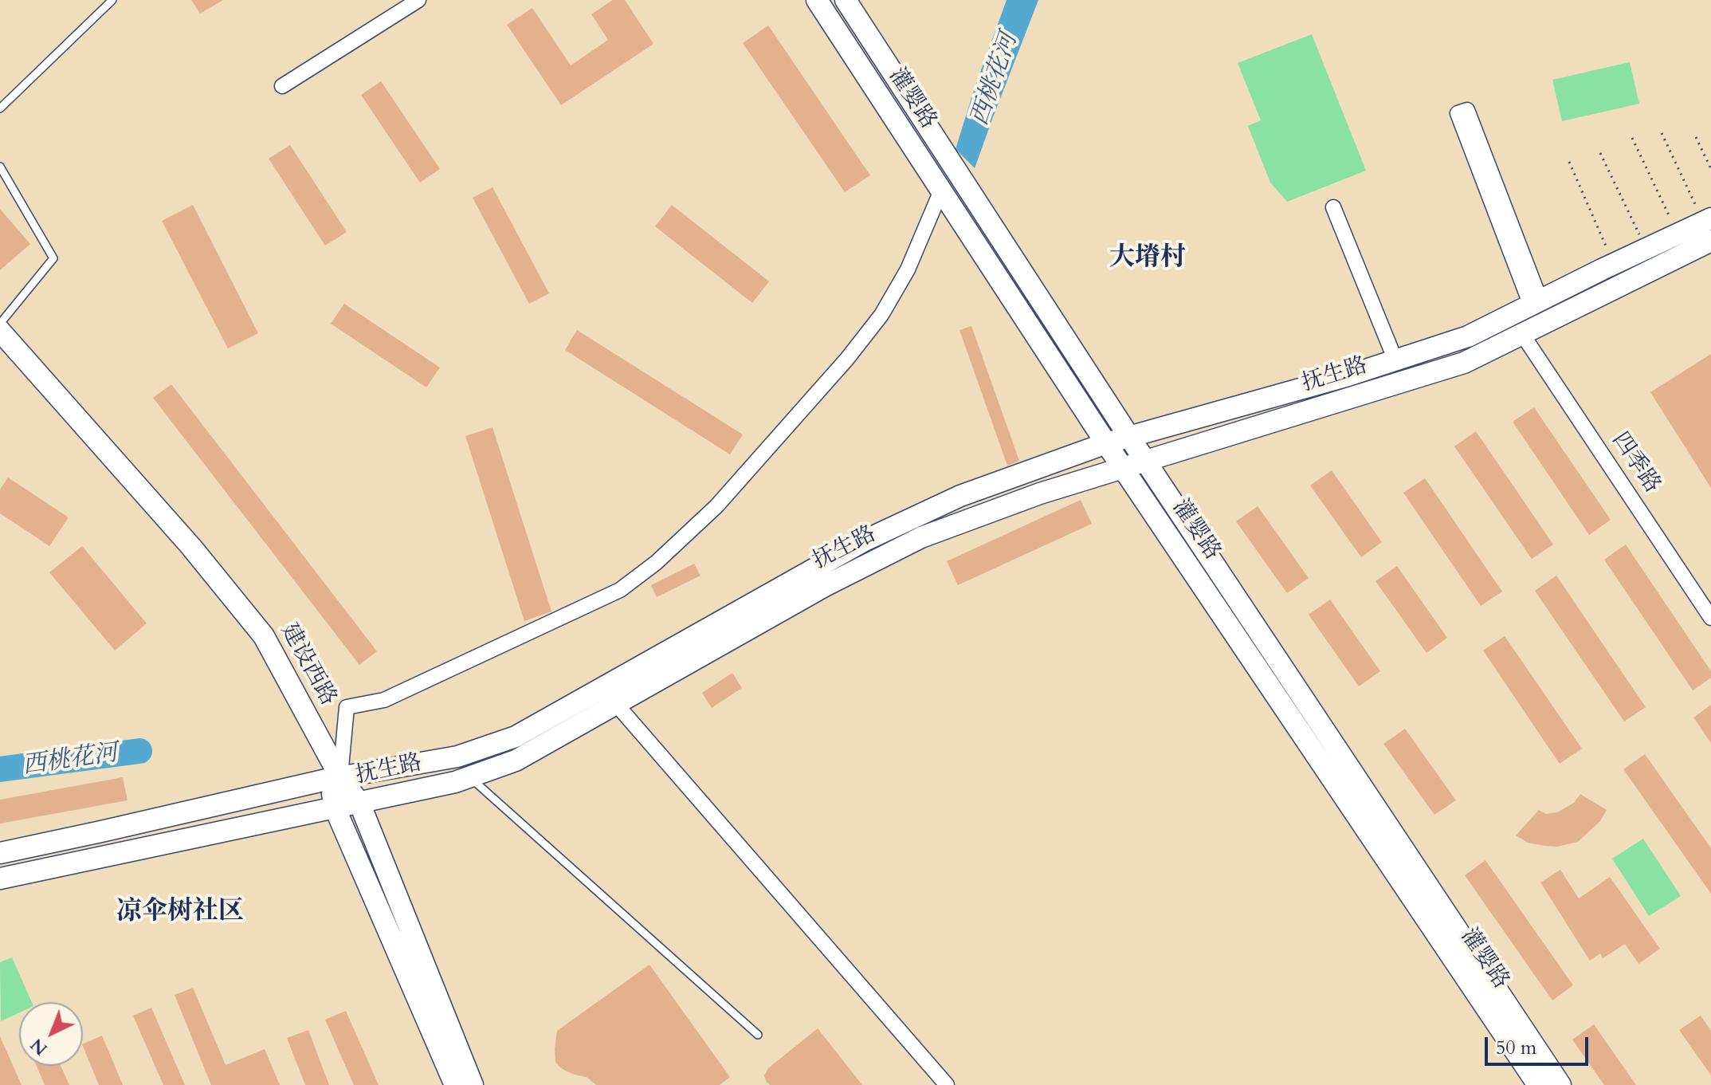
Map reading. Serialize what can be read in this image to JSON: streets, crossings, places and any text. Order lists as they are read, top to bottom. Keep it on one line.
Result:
{"streets":{"main road":["灌婴路","抚生路","建设西路"],"street":["四季路"]},"crossings":[["灌婴路","抚生路"],["抚生路","四季路"],["抚生路","建设西路"]],"districts":["大塉村","凉伞树社区"],"water":["西桃花河"],"scale_bar":"50 m","north":"bottom left"}
